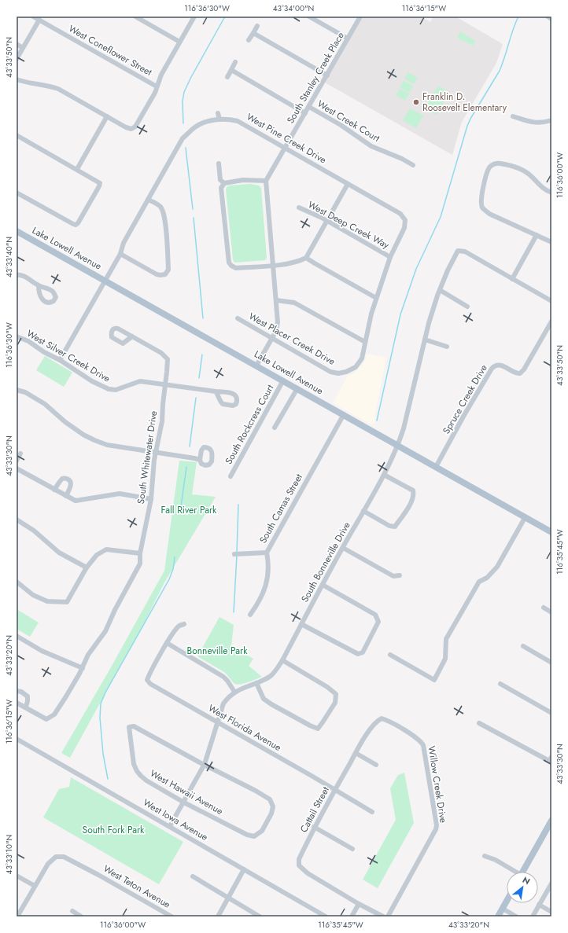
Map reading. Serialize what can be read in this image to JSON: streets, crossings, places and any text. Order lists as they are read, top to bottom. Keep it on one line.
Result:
{"streets":{"main road":["Lake Lowell Avenue"],"street":["West Coneflower Street","South Stanley Creek Place","West Creek Court","West Pine Creek Drive","West Deep Creek Way","West Placer Creek Drive","West Silver Creek Drive","Spruce Creek Drive","South Rockcress Court","South Whitewater Drive","South Camas Street","South Bonneville Drive","West Florida Avenue","Willow Creek Drive","West Hawaii Avenue","Cattail Street","West Iowa Avenue","West Teton Avenue"]},"crossings":[["South Stanley Creek Place","West Creek Court"],["South Stanley Creek Place","West Pine Creek Drive"],["West Pine Creek Drive","Lake Lowell Avenue"],["West Pine Creek Drive","West Placer Creek Drive"],["West Pine Creek Drive","West Silver Creek Drive"],["West Deep Creek Way","West Placer Creek Drive"],["Lake Lowell Avenue","Spruce Creek Drive"],["Lake Lowell Avenue","South Rockcress Court"],["Lake Lowell Avenue","South Camas Street"],["Lake Lowell Avenue","South Bonneville Drive"],["West Silver Creek Drive","South Whitewater Drive"],["South Bonneville Drive","West Florida Avenue"],["South Bonneville Drive","West Hawaii Avenue"],["South Bonneville Drive","West Iowa Avenue"],["West Florida Avenue","Cattail Street"],["Willow Creek Drive","Cattail Street"]],"parks":["Fall River Park","Bonneville Park","South Fork Park"],"places":["Franklin D. Roosevelt Elementary"],"north":"top right","coordinates":["116°36'30\"W","43°34'00\"N","116°36'15\"W","43°33'50\"N","116°36'00\"W","43°33'40\"N","43°33'30\"N","116°35'45\"W","43°33'20\"N","43°33'10\"N"]}
